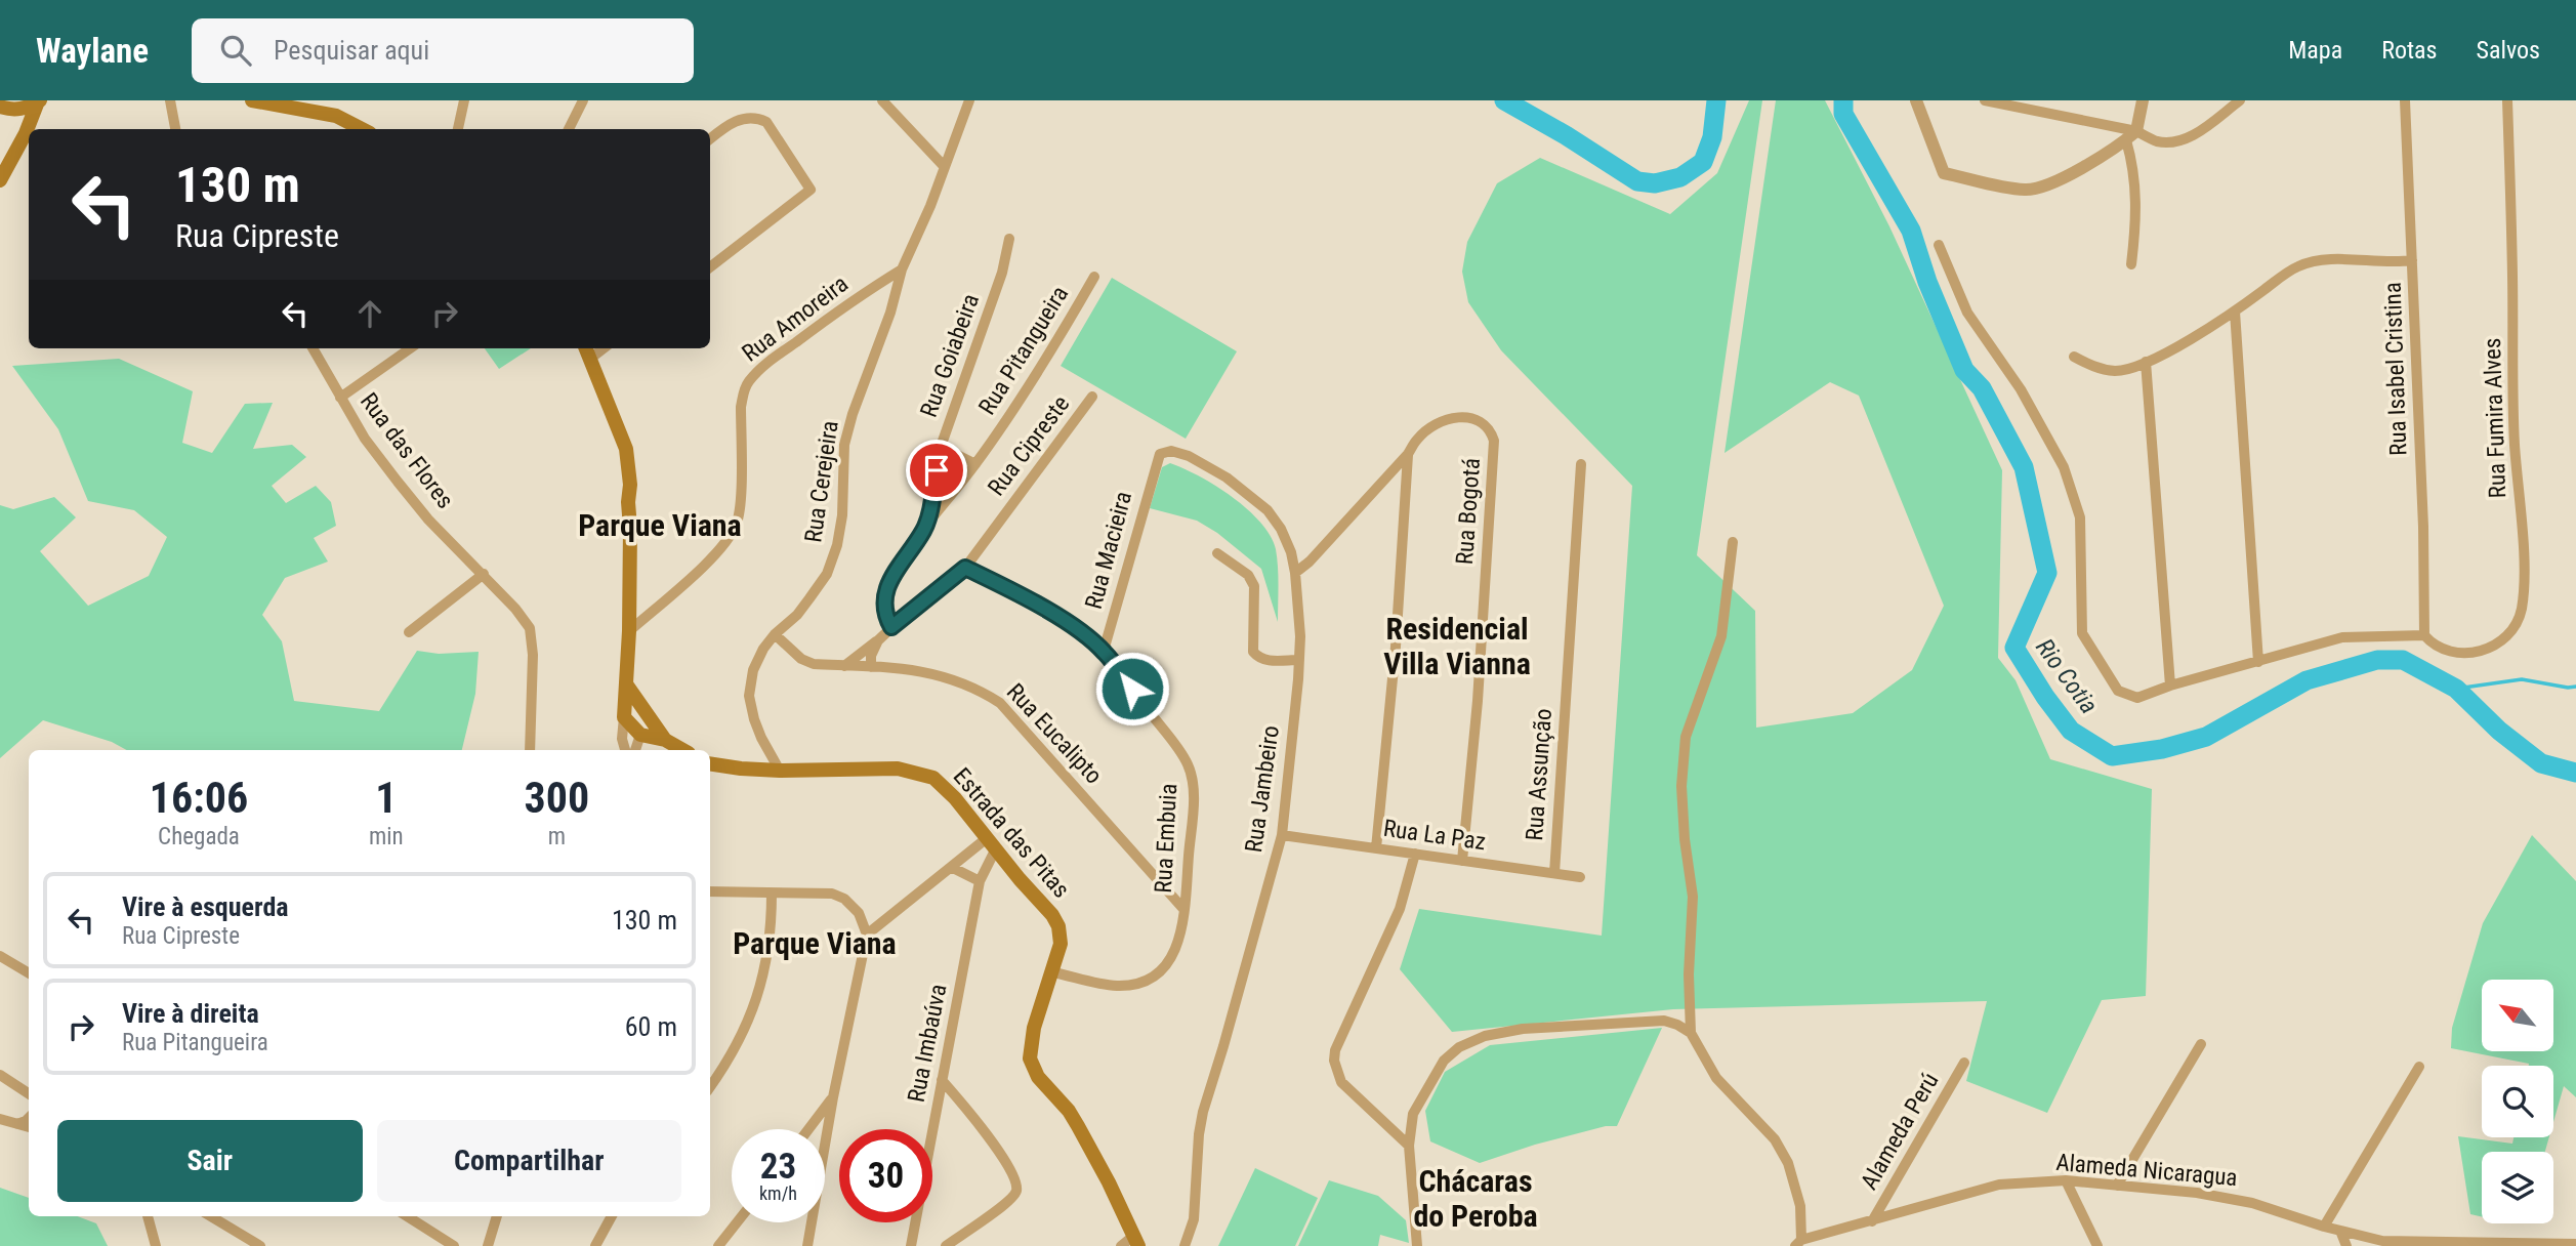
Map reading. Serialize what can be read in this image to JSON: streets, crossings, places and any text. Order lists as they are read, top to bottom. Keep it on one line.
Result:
{"streets":{"main road":["Estrada das Pitas"],"street":["Rua Amoreira","Rua Pitangueira","Rua Goiabeira","Rua Isabel Cristina","Rua Fumira Alves","Rua Cipreste","Rua das Flores","Rua Cerejeira","Rua Bogotá","Rua Macieira","Rua Eucalipto","Rua Assunção","Rua Jambeiro","Rua La Paz","Rua Embuia","Rua Imbaúva","Alameda Perú","Alameda Nicaragua"]},"crossings":[["Rua Amoreira","Rua Cerejeira"],["Rua Pitangueira","Rua Goiabeira"],["Rua Pitangueira","Rua Cipreste"],["Rua Isabel Cristina","Rua Fumira Alves"],["Rua Cipreste","Rua Eucalipto"],["Rua Cipreste","Rua Embuia"],["Rua Cerejeira","Rua Eucalipto"],["Rua Cerejeira","Estrada das Pitas"],["Rua Bogotá","Rua Jambeiro"],["Rua Bogotá","Rua La Paz"],["Rua Macieira","Rua Jambeiro"],["Rua Macieira","Rua Embuia"],["Rua Eucalipto","Rua Embuia"],["Rua Assunção","Rua La Paz"],["Rua Jambeiro","Rua La Paz"],["Estrada das Pitas","Rua Embuia"],["Estrada das Pitas","Rua Imbaúva"],["Alameda Perú","Alameda Nicaragua"]],"districts":["Parque Viana","Residencial Villa Vianna","Parque Viana","Chácaras do Peroba"],"water":["Rio Cotia"],"north":"top left","page":{"header":"Waylane","search":"Pesquisar aqui","nav":["Mapa","Rotas","Salvos"],"turn":["130 m","Rua Cipreste"],"eta":["16:06","Chegada","1","min","300","m"],"list":[{"name":"Vire à esquerda","note":"Rua Cipreste","value":"130 m"},{"name":"Vire à direita","note":"Rua Pitangueira","value":"60 m"}],"buttons":["Sair","Compartilhar"],"speed":"23 km/h","limit":"30"}}
